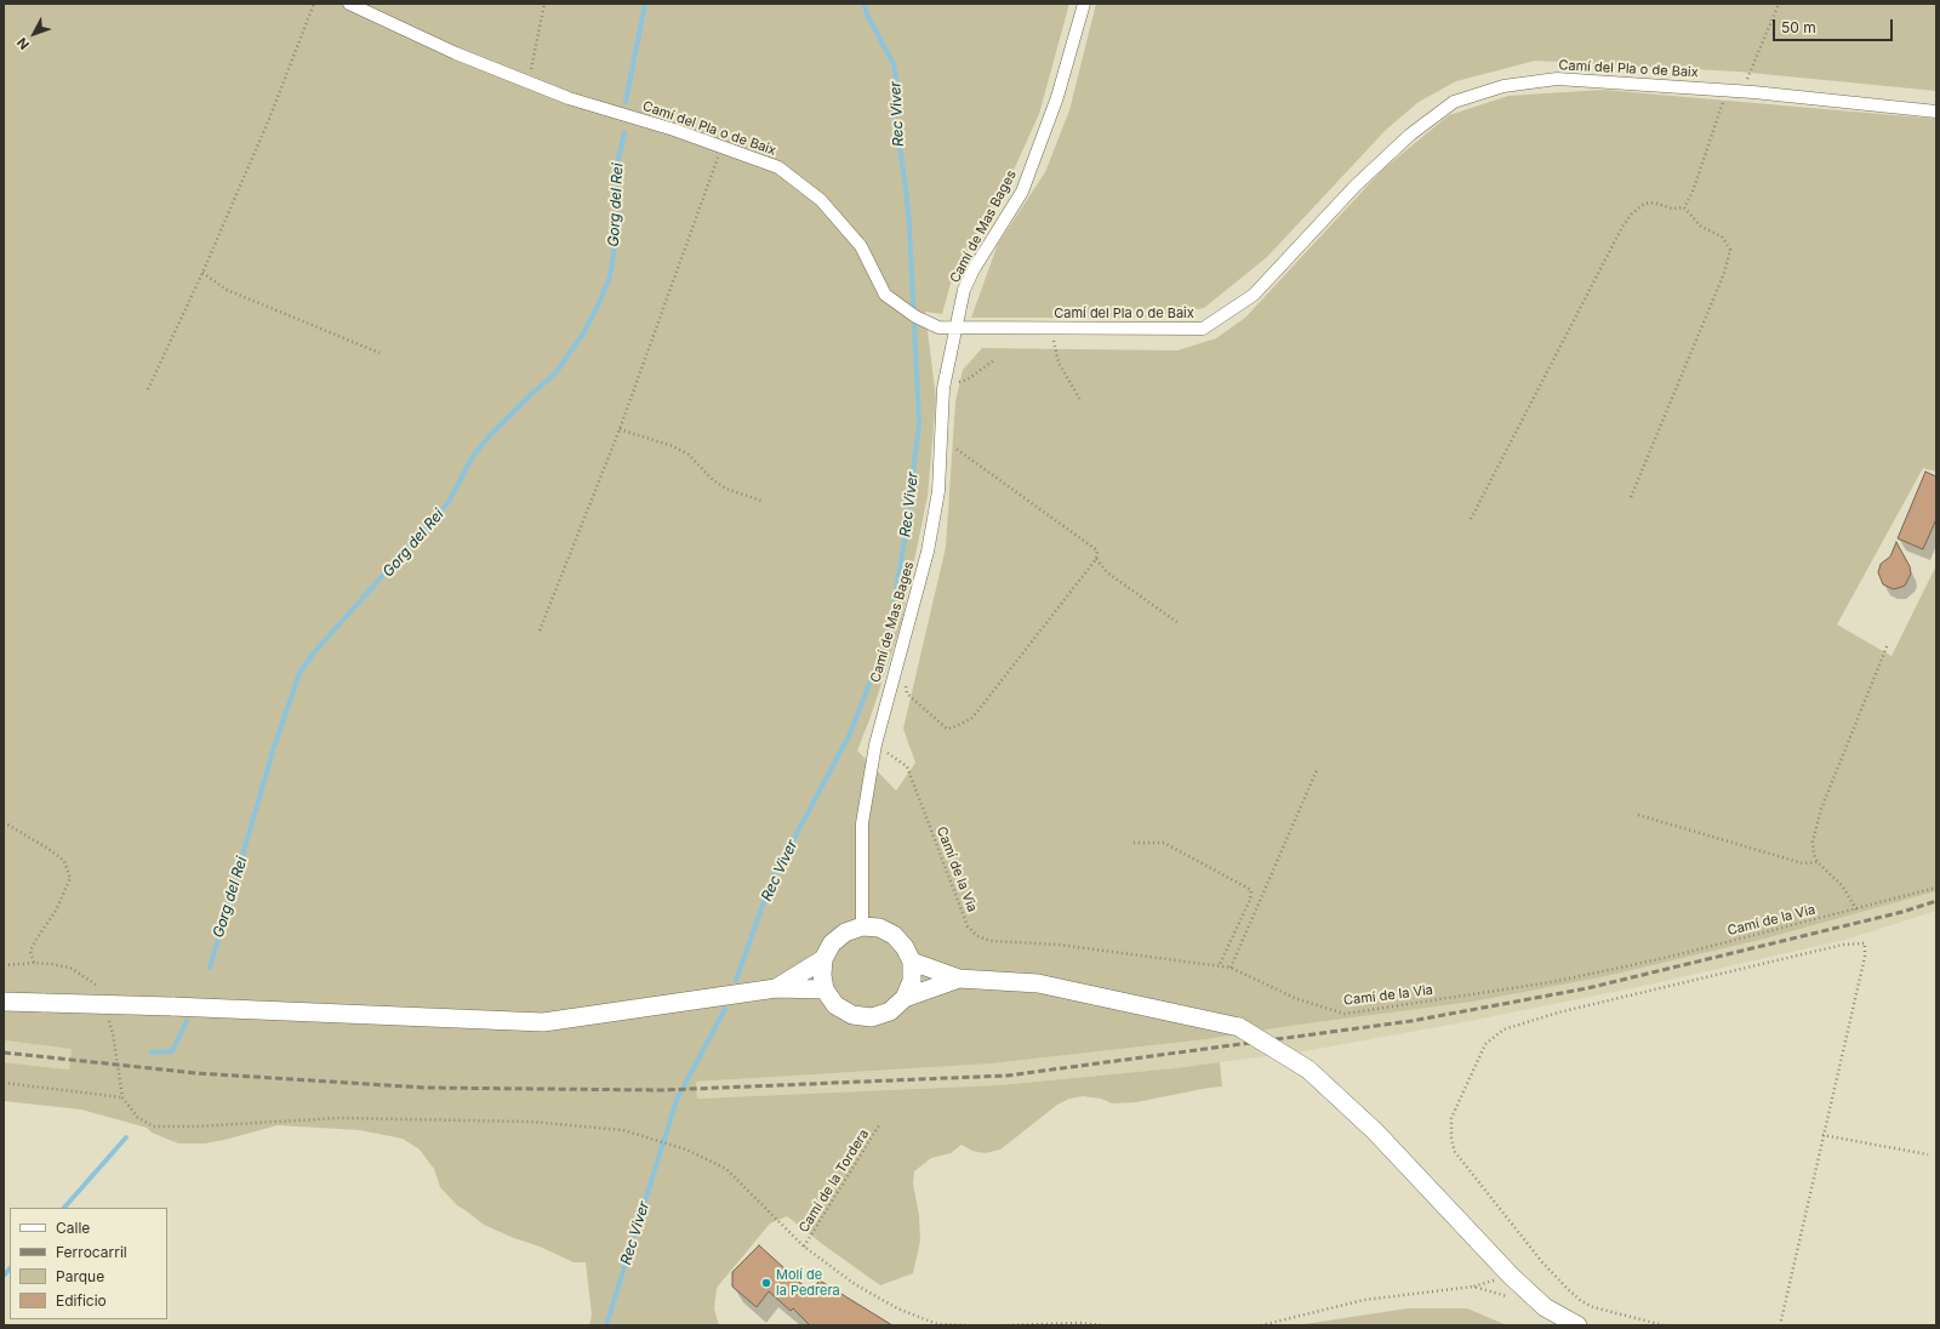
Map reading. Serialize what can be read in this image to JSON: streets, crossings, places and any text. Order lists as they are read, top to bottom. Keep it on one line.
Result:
{"streets":{"street":["Camí del Pla o de Baix","Camí de Mas Bages"],"path":["Camí de la Via","Camí de la Tordera"]},"crossings":[["Camí del Pla o de Baix","Camí de Mas Bages"],["Camí de Mas Bages","Camí de la Via"]],"water":["Rec Viver","Gorg del Rei"],"places":["Molí de la Pedrera"],"legend":["Calle","Ferrocarril","Parque","Edificio"],"scale_bar":"50 m","north":"bottom left"}
